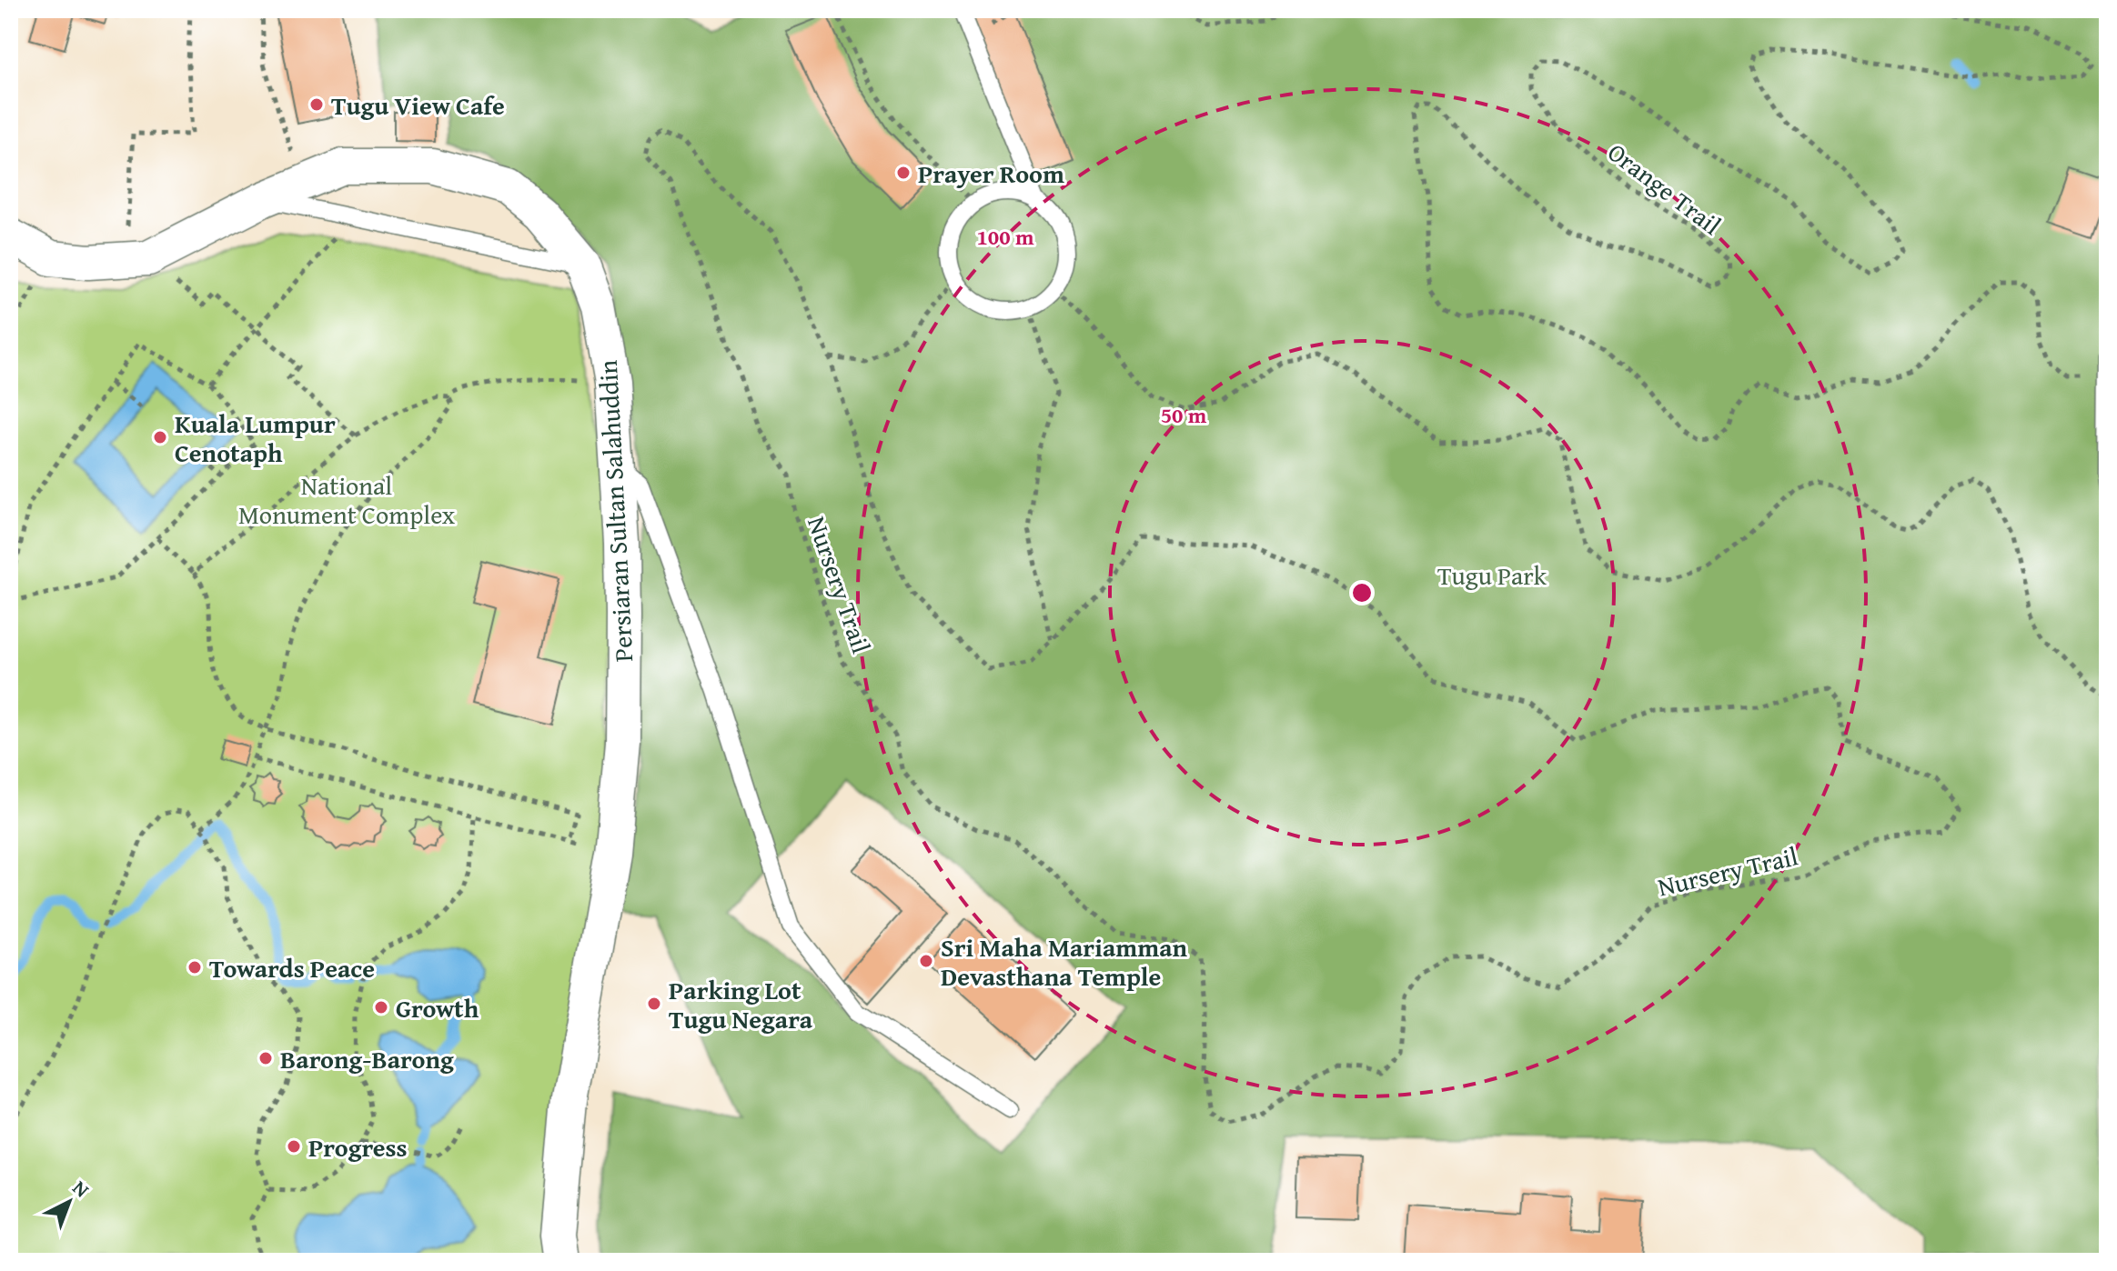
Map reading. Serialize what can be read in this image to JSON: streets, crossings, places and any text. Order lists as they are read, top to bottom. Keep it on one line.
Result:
{"streets":{"street":["Persiaran Sultan Salahuddin"],"path":["Orange Trail","Nursery Trail"]},"parks":["National Monument Complex","Tugu Park"],"places":["Tugu View Cafe","Prayer Room","Kuala Lumpur Cenotaph","Sri Maha Mariamman Devasthana Temple","Towards Peace","Parking Lot Tugu Negara","Growth","Barong-Barong","Progress"],"north":"top right","rings":["100 m","50 m"]}
